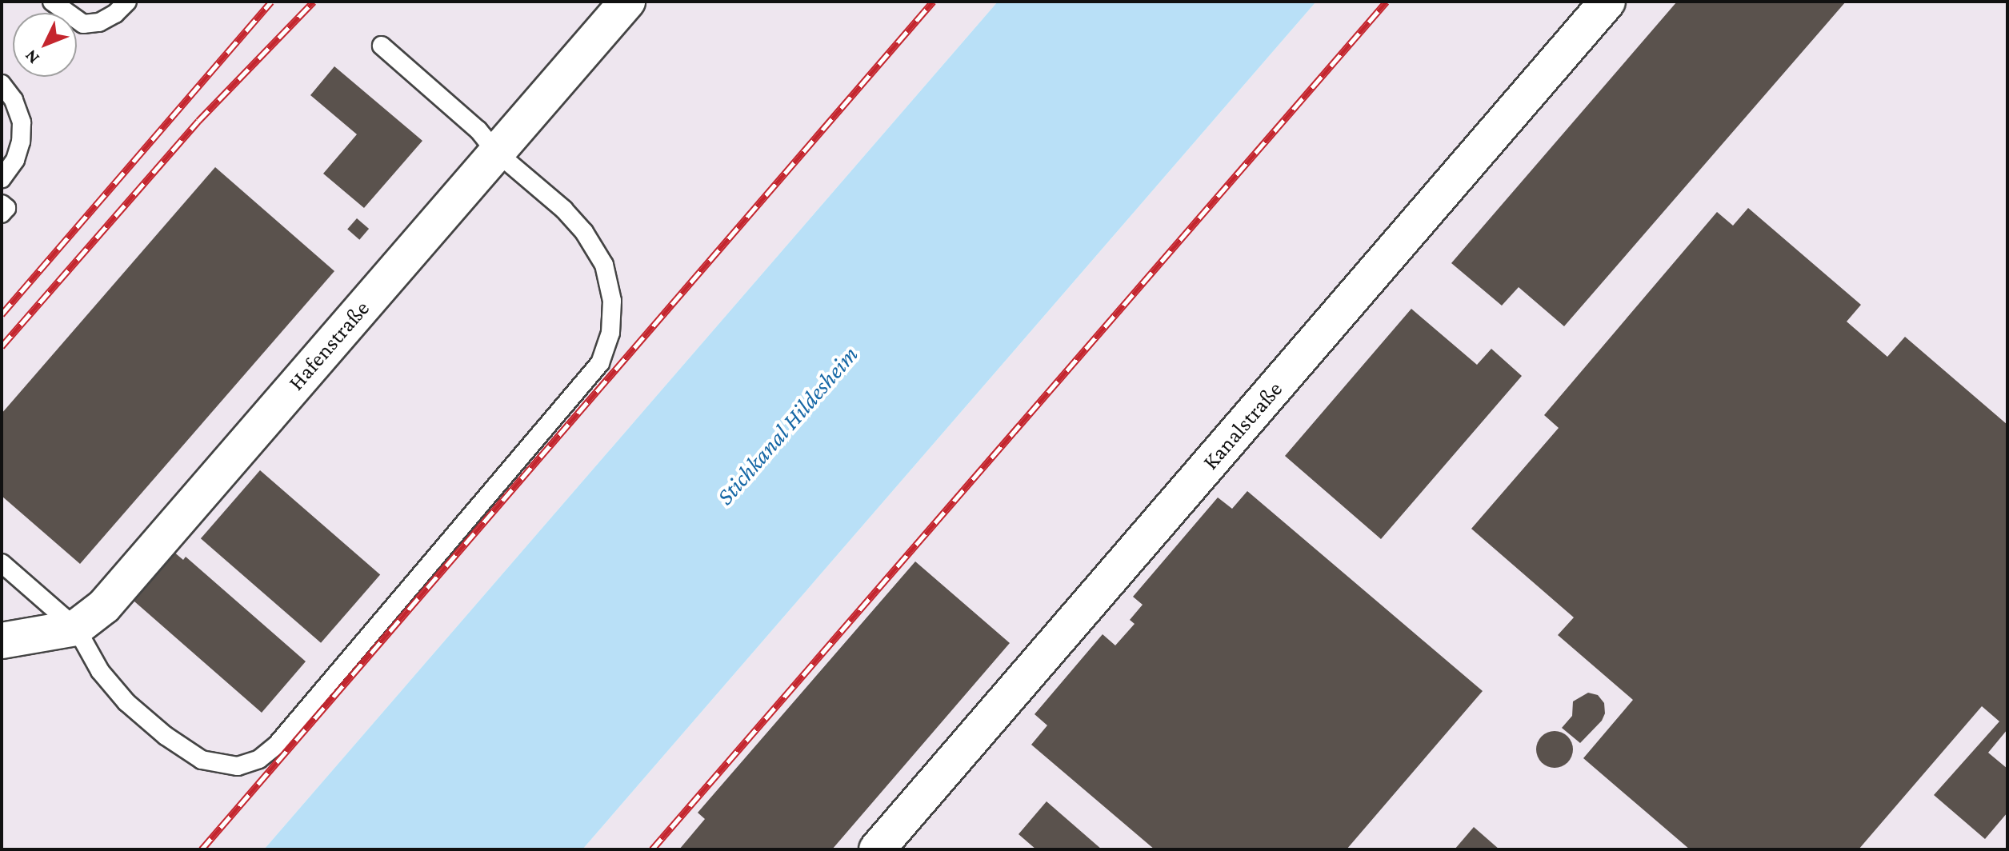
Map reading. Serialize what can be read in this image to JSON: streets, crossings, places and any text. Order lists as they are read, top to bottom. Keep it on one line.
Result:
{"streets":{"street":["Hafenstraße","Kanalstraße"]},"water":["Stichkanal Hildesheim"],"north":"bottom left"}
